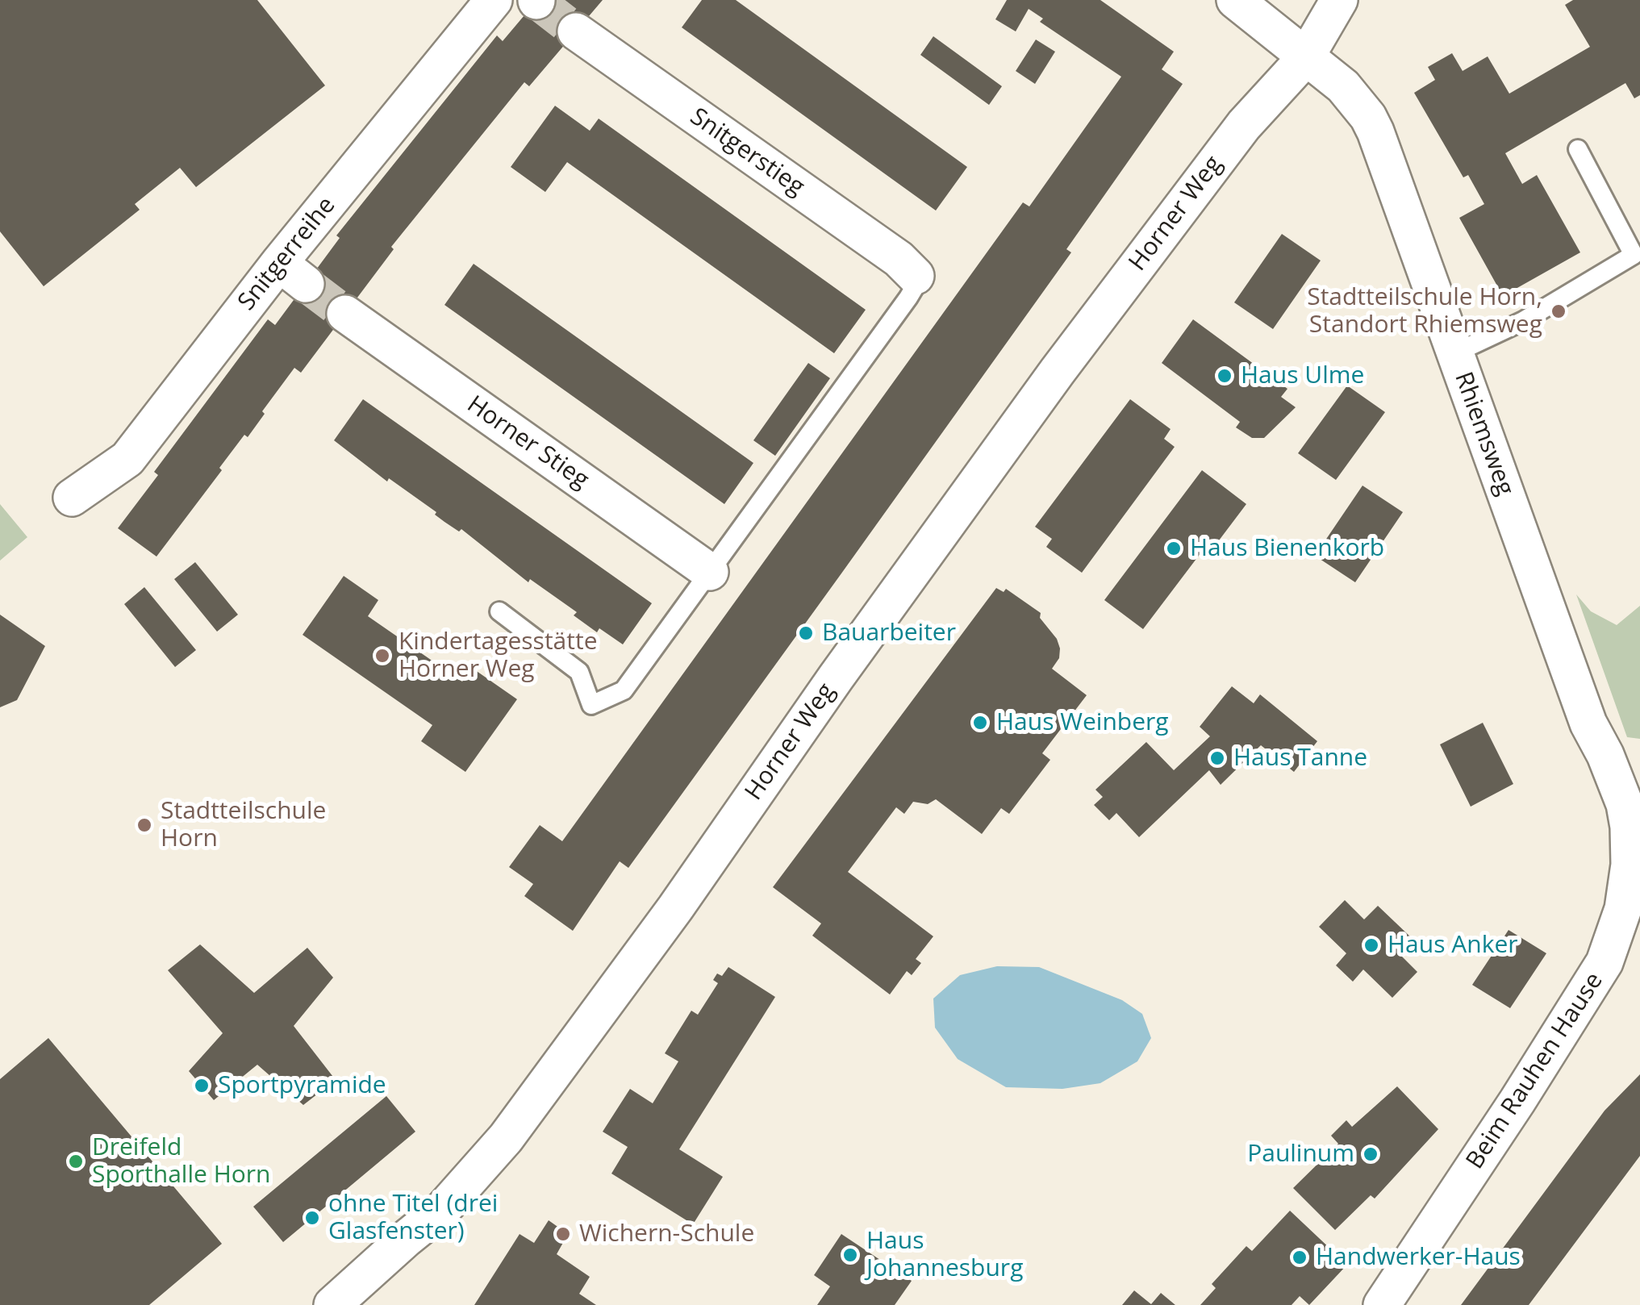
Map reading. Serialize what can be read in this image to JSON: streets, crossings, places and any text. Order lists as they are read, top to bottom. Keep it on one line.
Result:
{"streets":{"street":["Snitgerstieg","Horner Weg","Snitgerreihe","Rhiemsweg","Horner Stieg","Beim Rauhen Hause"]},"crossings":[["Horner Weg","Rhiemsweg"],["Rhiemsweg","Beim Rauhen Hause"]],"places":["Stadtteilschule Horn, Standort Rhiemsweg","Haus Ulme","Haus Bienenkorb","Bauarbeiter","Kindertagesstätte Horner Weg","Haus Weinberg","Haus Tanne","Stadtteilschule Horn","Haus Anker","Sportpyramide","Paulinum","Dreifeld Sporthalle Horn","ohne Titel (drei Glasfenster)","Wichern-Schule","Haus Johannesburg","Handwerker-Haus"]}
